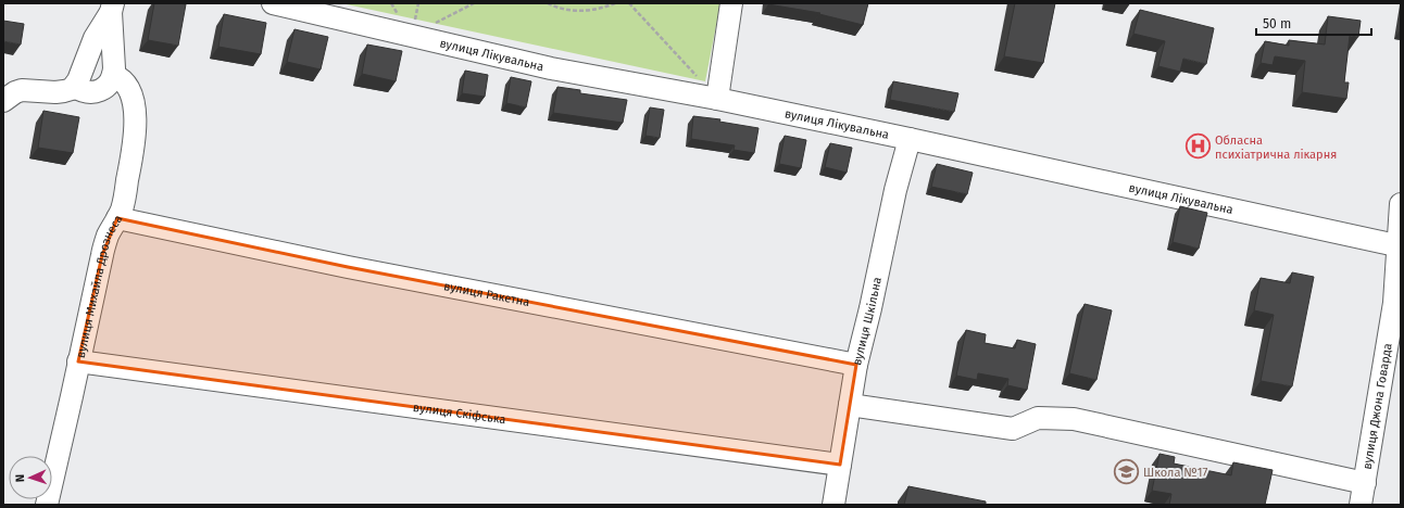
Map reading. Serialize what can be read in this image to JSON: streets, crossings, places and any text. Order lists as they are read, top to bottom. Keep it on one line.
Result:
{"streets":{"street":["вулиця Лікувальна","вулиця Михайла Дрознеса","вулиця Ракетна","вулиця Шкільна","вулиця Джона Говарда","вулиця Скіфська"]},"crossings":[["вулиця Лікувальна","вулиця Шкільна"],["вулиця Лікувальна","вулиця Джона Говарда"],["вулиця Михайла Дрознеса","вулиця Ракетна"],["вулиця Михайла Дрознеса","вулиця Скіфська"],["вулиця Ракетна","вулиця Шкільна"],["вулиця Шкільна","вулиця Скіфська"]],"places":{"hospital":["Обласна психіатрична лікарня"],"school or university":["Школа №17"]},"scale_bar":"50 m","north":"left"}
